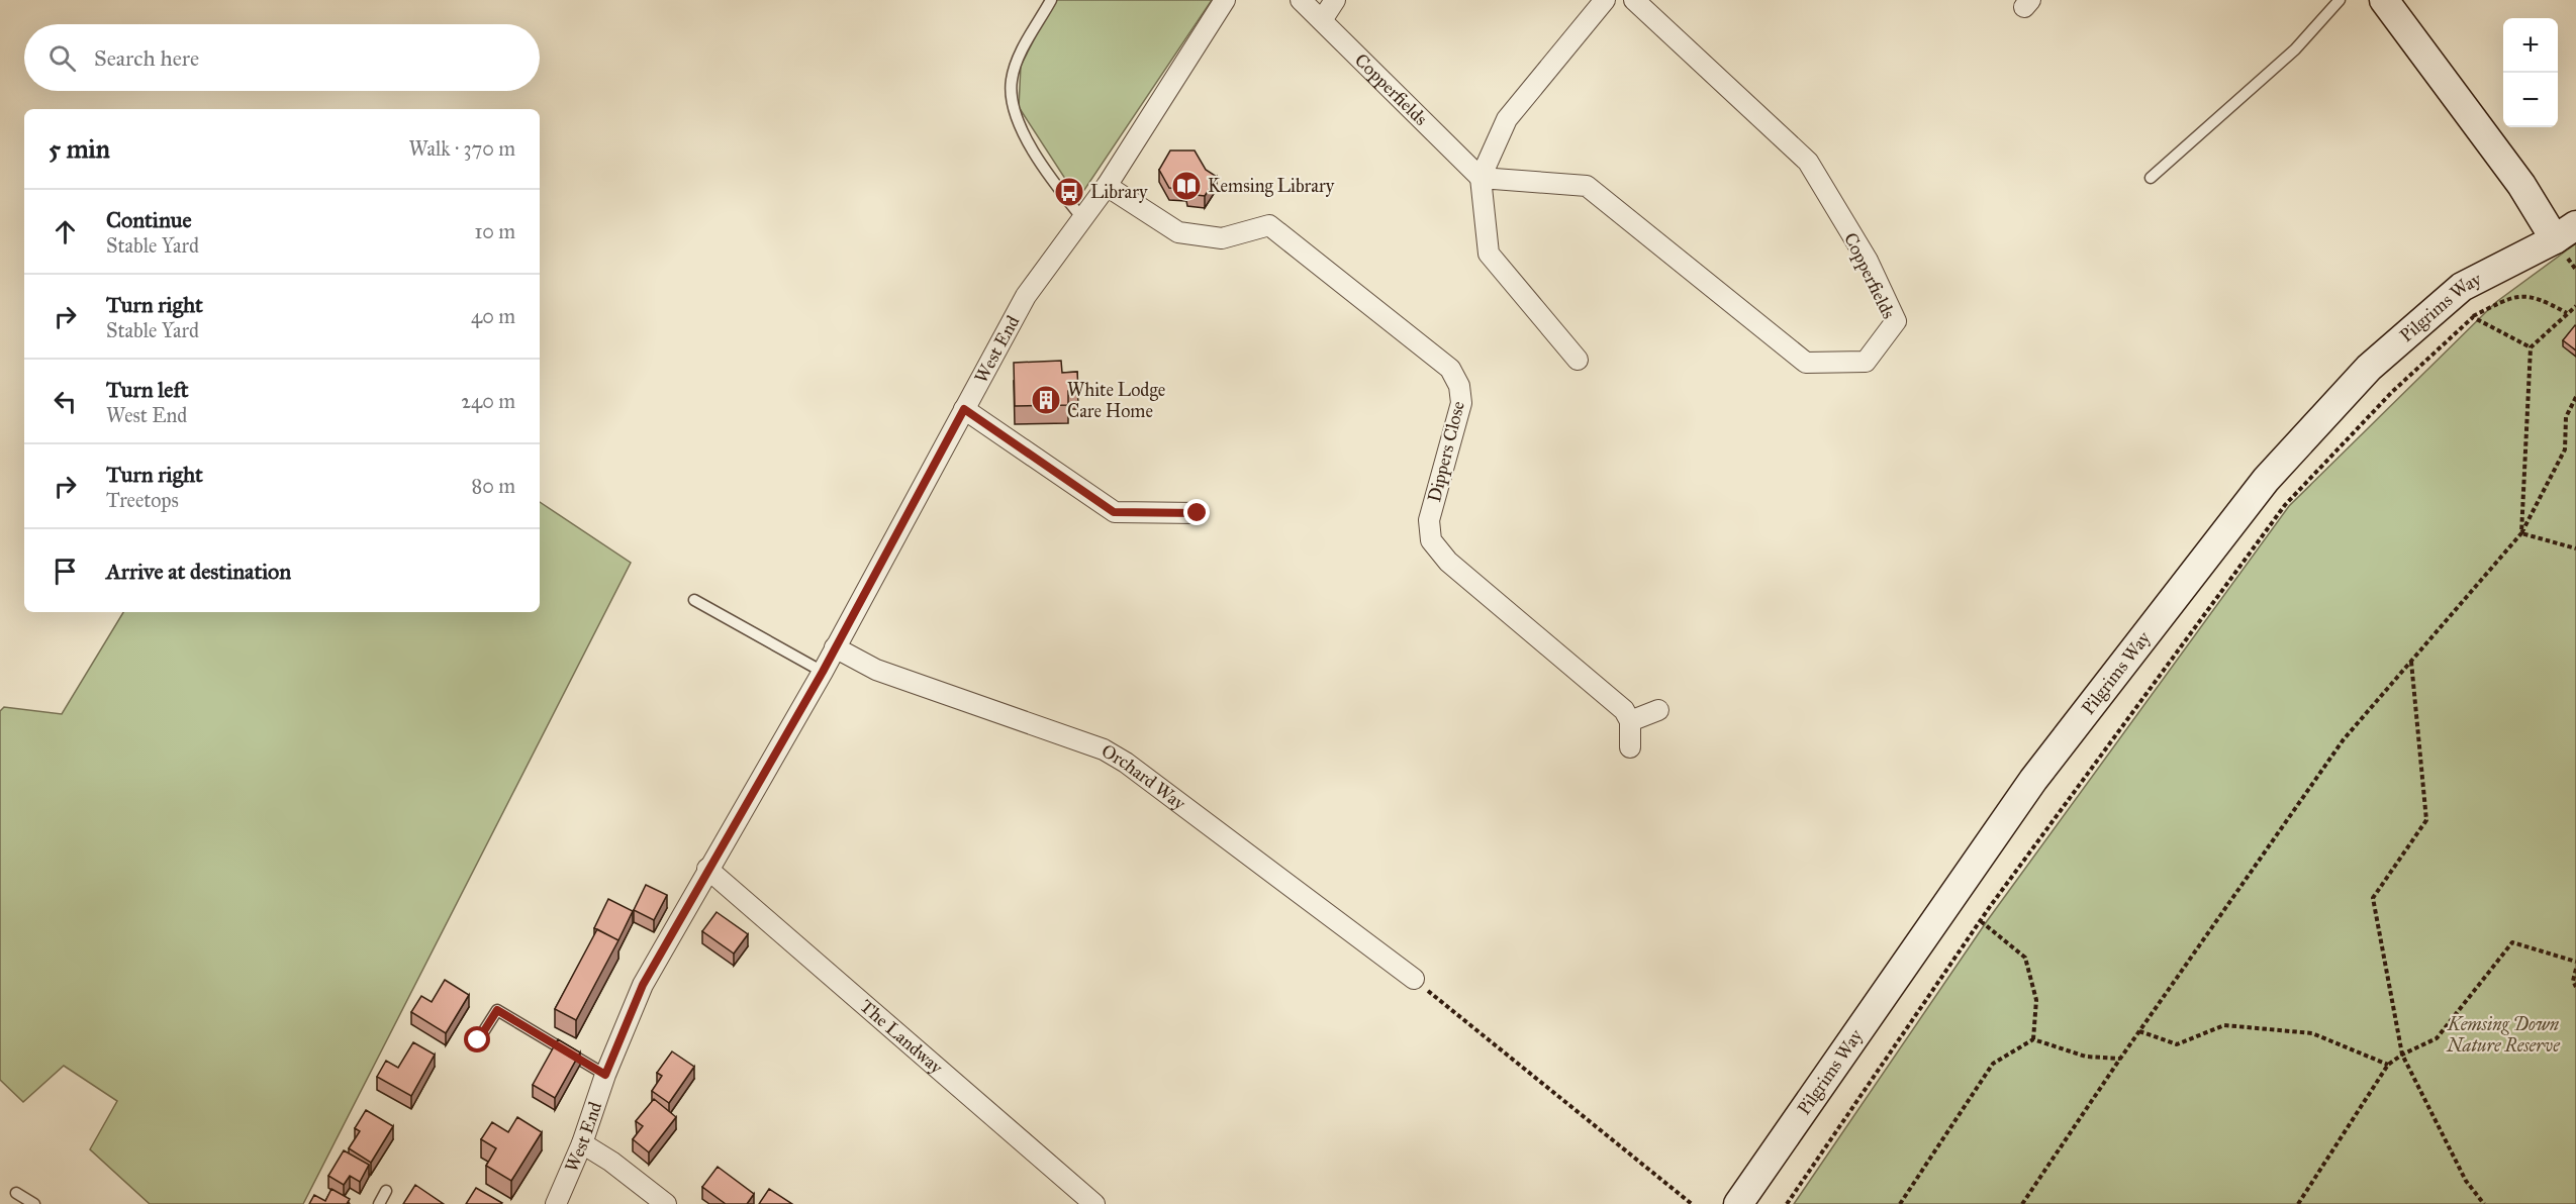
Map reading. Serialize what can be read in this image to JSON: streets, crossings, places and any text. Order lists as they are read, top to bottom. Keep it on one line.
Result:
{"streets":{"street":["Copperfields","Pilgrims Way","West End","Dippers Close","Orchard Way","The Landway"]},"crossings":[["West End","Dippers Close"],["West End","Orchard Way"],["West End","The Landway"]],"parks":["Kemsing Down Nature Reserve"],"places":{"library":["Kemsing Library"],"bus stop":["Library"],"building":["White Lodge Care Home"]},"page":{"map_buttons":["+","−"],"search":"Search here","heading":["5 min","Walk · 370 m"],"list":[["Continue","Stable Yard","10 m"],["Turn right","Stable Yard","40 m"],["Turn left","West End","240 m"],["Turn right","Treetops","80 m"],"Arrive at destination"]}}
